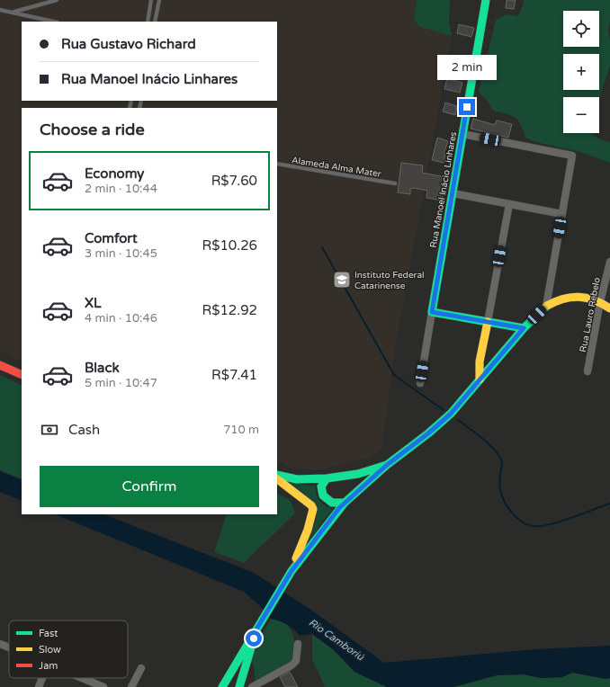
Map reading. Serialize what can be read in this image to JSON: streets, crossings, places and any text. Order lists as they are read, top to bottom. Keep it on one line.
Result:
{"streets":{"main road":["Rua Manoel Inácio Linhares"],"street":["Rua Lauro Rebelo"],"lane":["Alameda Alma Mater"]},"water":["Rio Camboriú"],"places":{"school or university":["Instituto Federal Catarinense"]},"legend":["Fast","Slow","Jam"],"page":{"map_buttons":["+","−"],"banner":["Rua Gustavo Richard","Rua Manoel Inácio Linhares"],"bubble":"2 min","heading":"Choose a ride","list":[{"name":"Economy","note":"2 min · 10:44","value":"R$7.60"},{"name":"Comfort","note":"3 min · 10:45","value":"R$10.26"},{"name":"XL","note":"4 min · 10:46","value":"R$12.92"},{"name":"Black","note":"5 min · 10:47","value":"R$7.41"}],"pay":["Cash","710 m"],"buttons":"Confirm"}}
